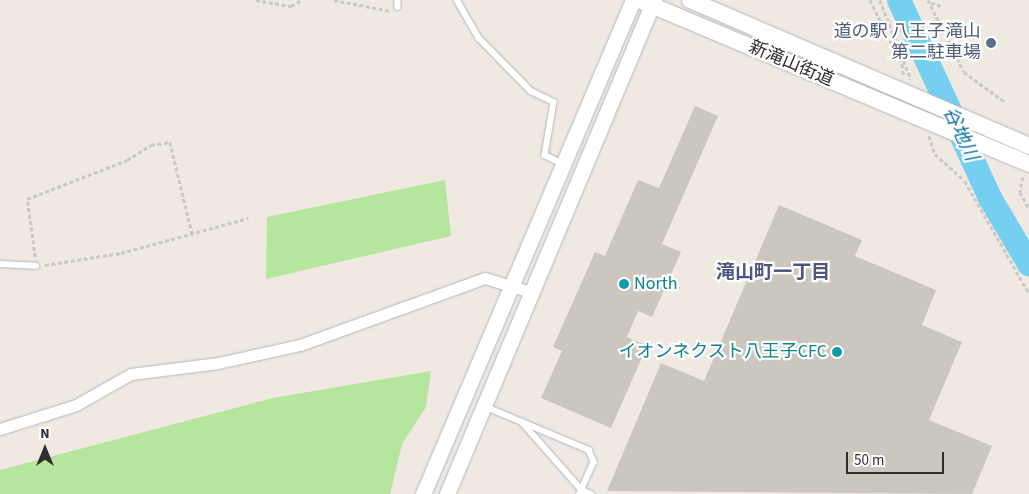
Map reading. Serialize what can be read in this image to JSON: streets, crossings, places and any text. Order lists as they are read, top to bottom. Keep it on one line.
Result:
{"streets":{"main road":["新滝山街道"]},"districts":["滝山町一丁目"],"water":["谷地川"],"places":["道の駅 八王子滝山 第二駐車場","North","イオンネクスト八王子CFC"],"scale_bar":"50 m","north":"top"}
